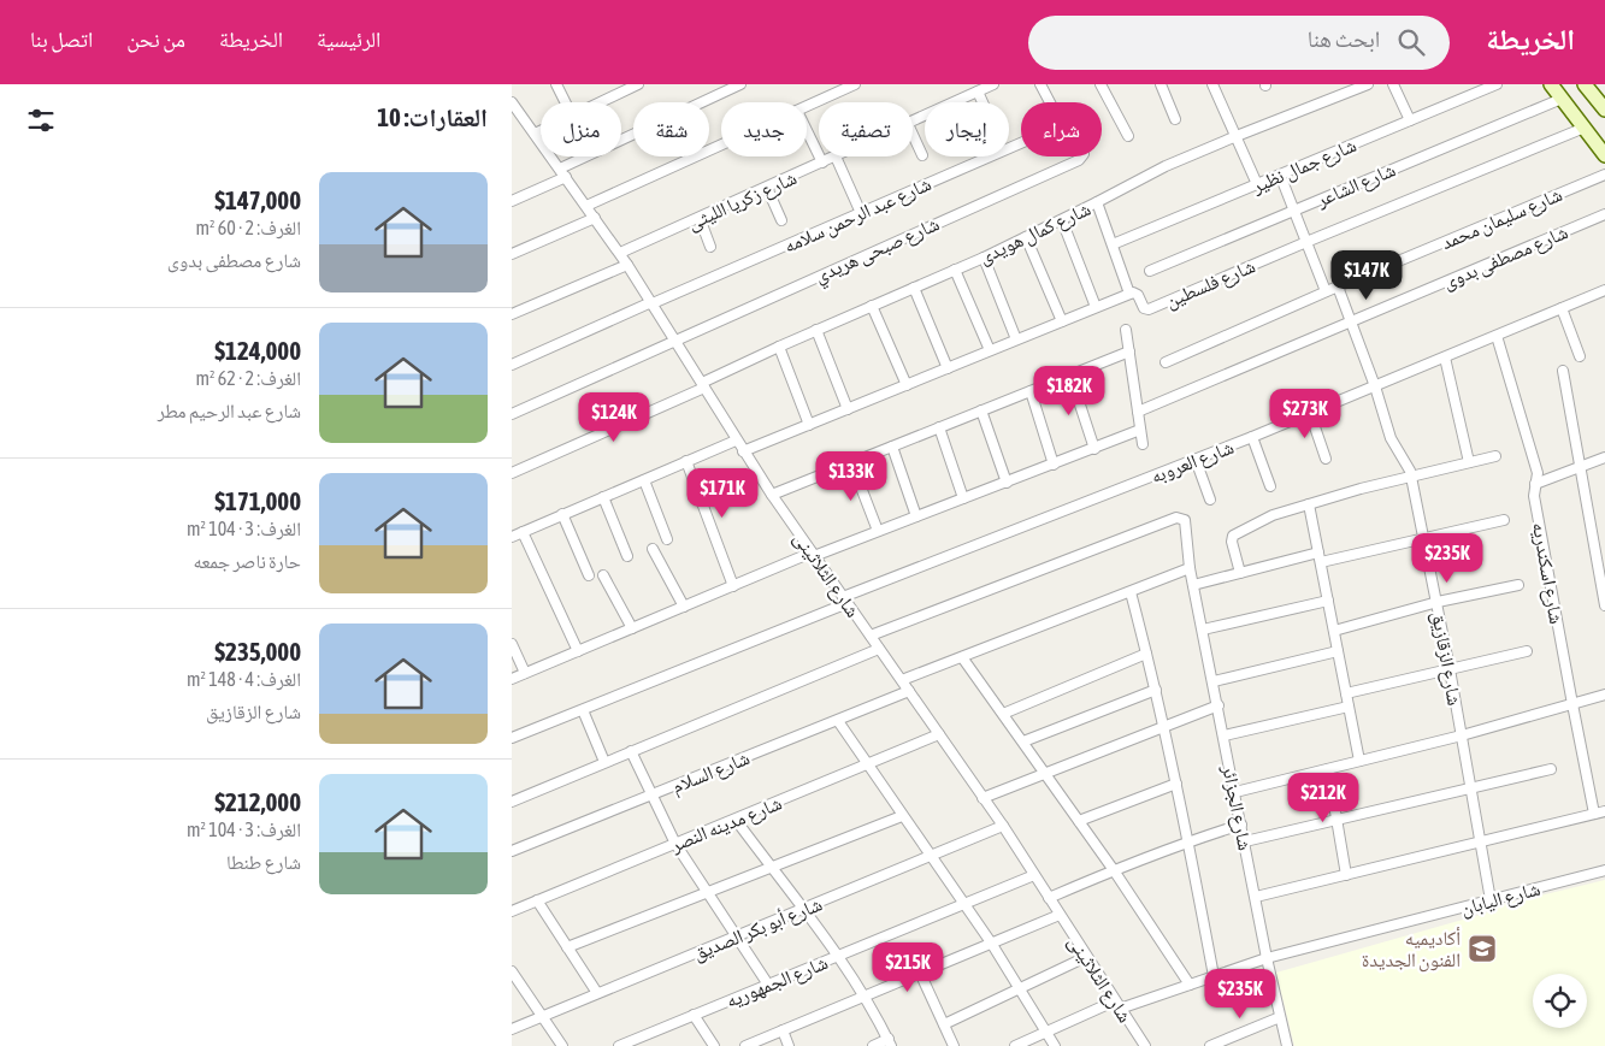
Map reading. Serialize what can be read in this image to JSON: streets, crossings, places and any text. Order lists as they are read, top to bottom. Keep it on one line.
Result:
{"streets":{"street":["شارع جمال نظير","شارع الشاعر","شارع زكريا الليثى","شارع عبد الرحمن سلامه","شارع سليمان محمد","شارع كمال هويدى","شارع صبحى هريدي","شارع مصطفى بدوى","شارع فلسطين","شارع العروبه","شارع اسكندريه","شارع الثلاثينى","شارع الزقازيق","شارع السلام","شارع الجزائر","شارع مدينه النصر","شارع اليابان","شارع أبو بكر الصديق","شارع الجمهوريه"]},"crossings":[["شارع زكريا الليثى","شارع الثلاثينى"],["شارع عبد الرحمن سلامه","شارع الثلاثينى"],["شارع سليمان محمد","شارع الزقازيق"],["شارع كمال هويدى","شارع الثلاثينى"],["شارع صبحى هريدي","شارع الثلاثينى"],["شارع مصطفى بدوى","شارع الزقازيق"],["شارع العروبه","شارع اسكندريه"],["شارع العروبه","شارع الثلاثينى"],["شارع العروبه","شارع الزقازيق"],["شارع الثلاثينى","شارع السلام"],["شارع الثلاثينى","شارع الجزائر"],["شارع الثلاثينى","شارع مدينه النصر"],["شارع الثلاثينى","شارع اليابان"],["شارع الثلاثينى","شارع أبو بكر الصديق"],["شارع الثلاثينى","شارع الجمهوريه"],["شارع الزقازيق","شارع اليابان"],["شارع الجزائر","شارع اليابان"]],"places":{"school or university":["أكاديميه الفنون الجديدة"]},"page":{"header":"الخريطة","search":"ابحث هنا","nav":["الرئيسية","الخريطة","من نحن","اتصل بنا"],"heading":"العقارات: 10","chip":["شراء","إيجار","تصفية","جديد","شقة","منزل"],"list":[{"name":"$147,000","note":"الغرف: 2 · 60 m² · شارع مصطفى بدوى"},{"name":"$124,000","note":"الغرف: 2 · 62 m² · شارع عبد الرحيم مطر"},{"name":"$171,000","note":"الغرف: 3 · 104 m² · حارة ناصر جمعه"},{"name":"$235,000","note":"الغرف: 4 · 148 m² · شارع الزقازيق"},{"name":"$212,000","note":"الغرف: 3 · 104 m² · شارع طنطا"}],"price":["$147K","$182K","$273K","$124K","$133K","$171K","$235K","$212K","$215K","$235K"]}}
